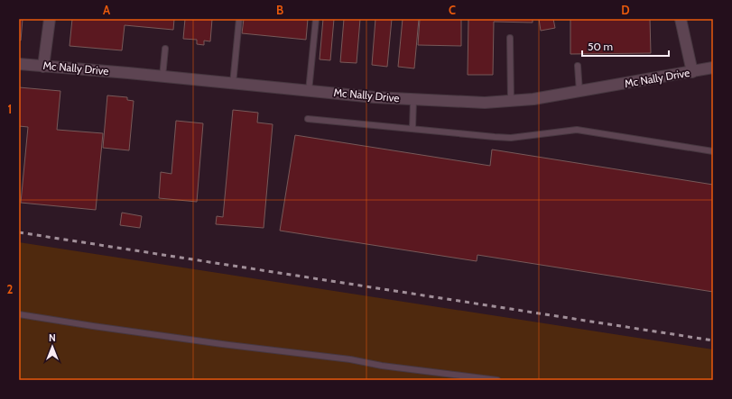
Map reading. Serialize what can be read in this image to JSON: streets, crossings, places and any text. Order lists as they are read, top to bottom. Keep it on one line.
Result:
{"streets":{"street":["Mc Nally Drive"]},"scale_bar":"50 m","north":"top","grid":{"columns":["A","B","C","D"],"rows":["1","2"]}}
